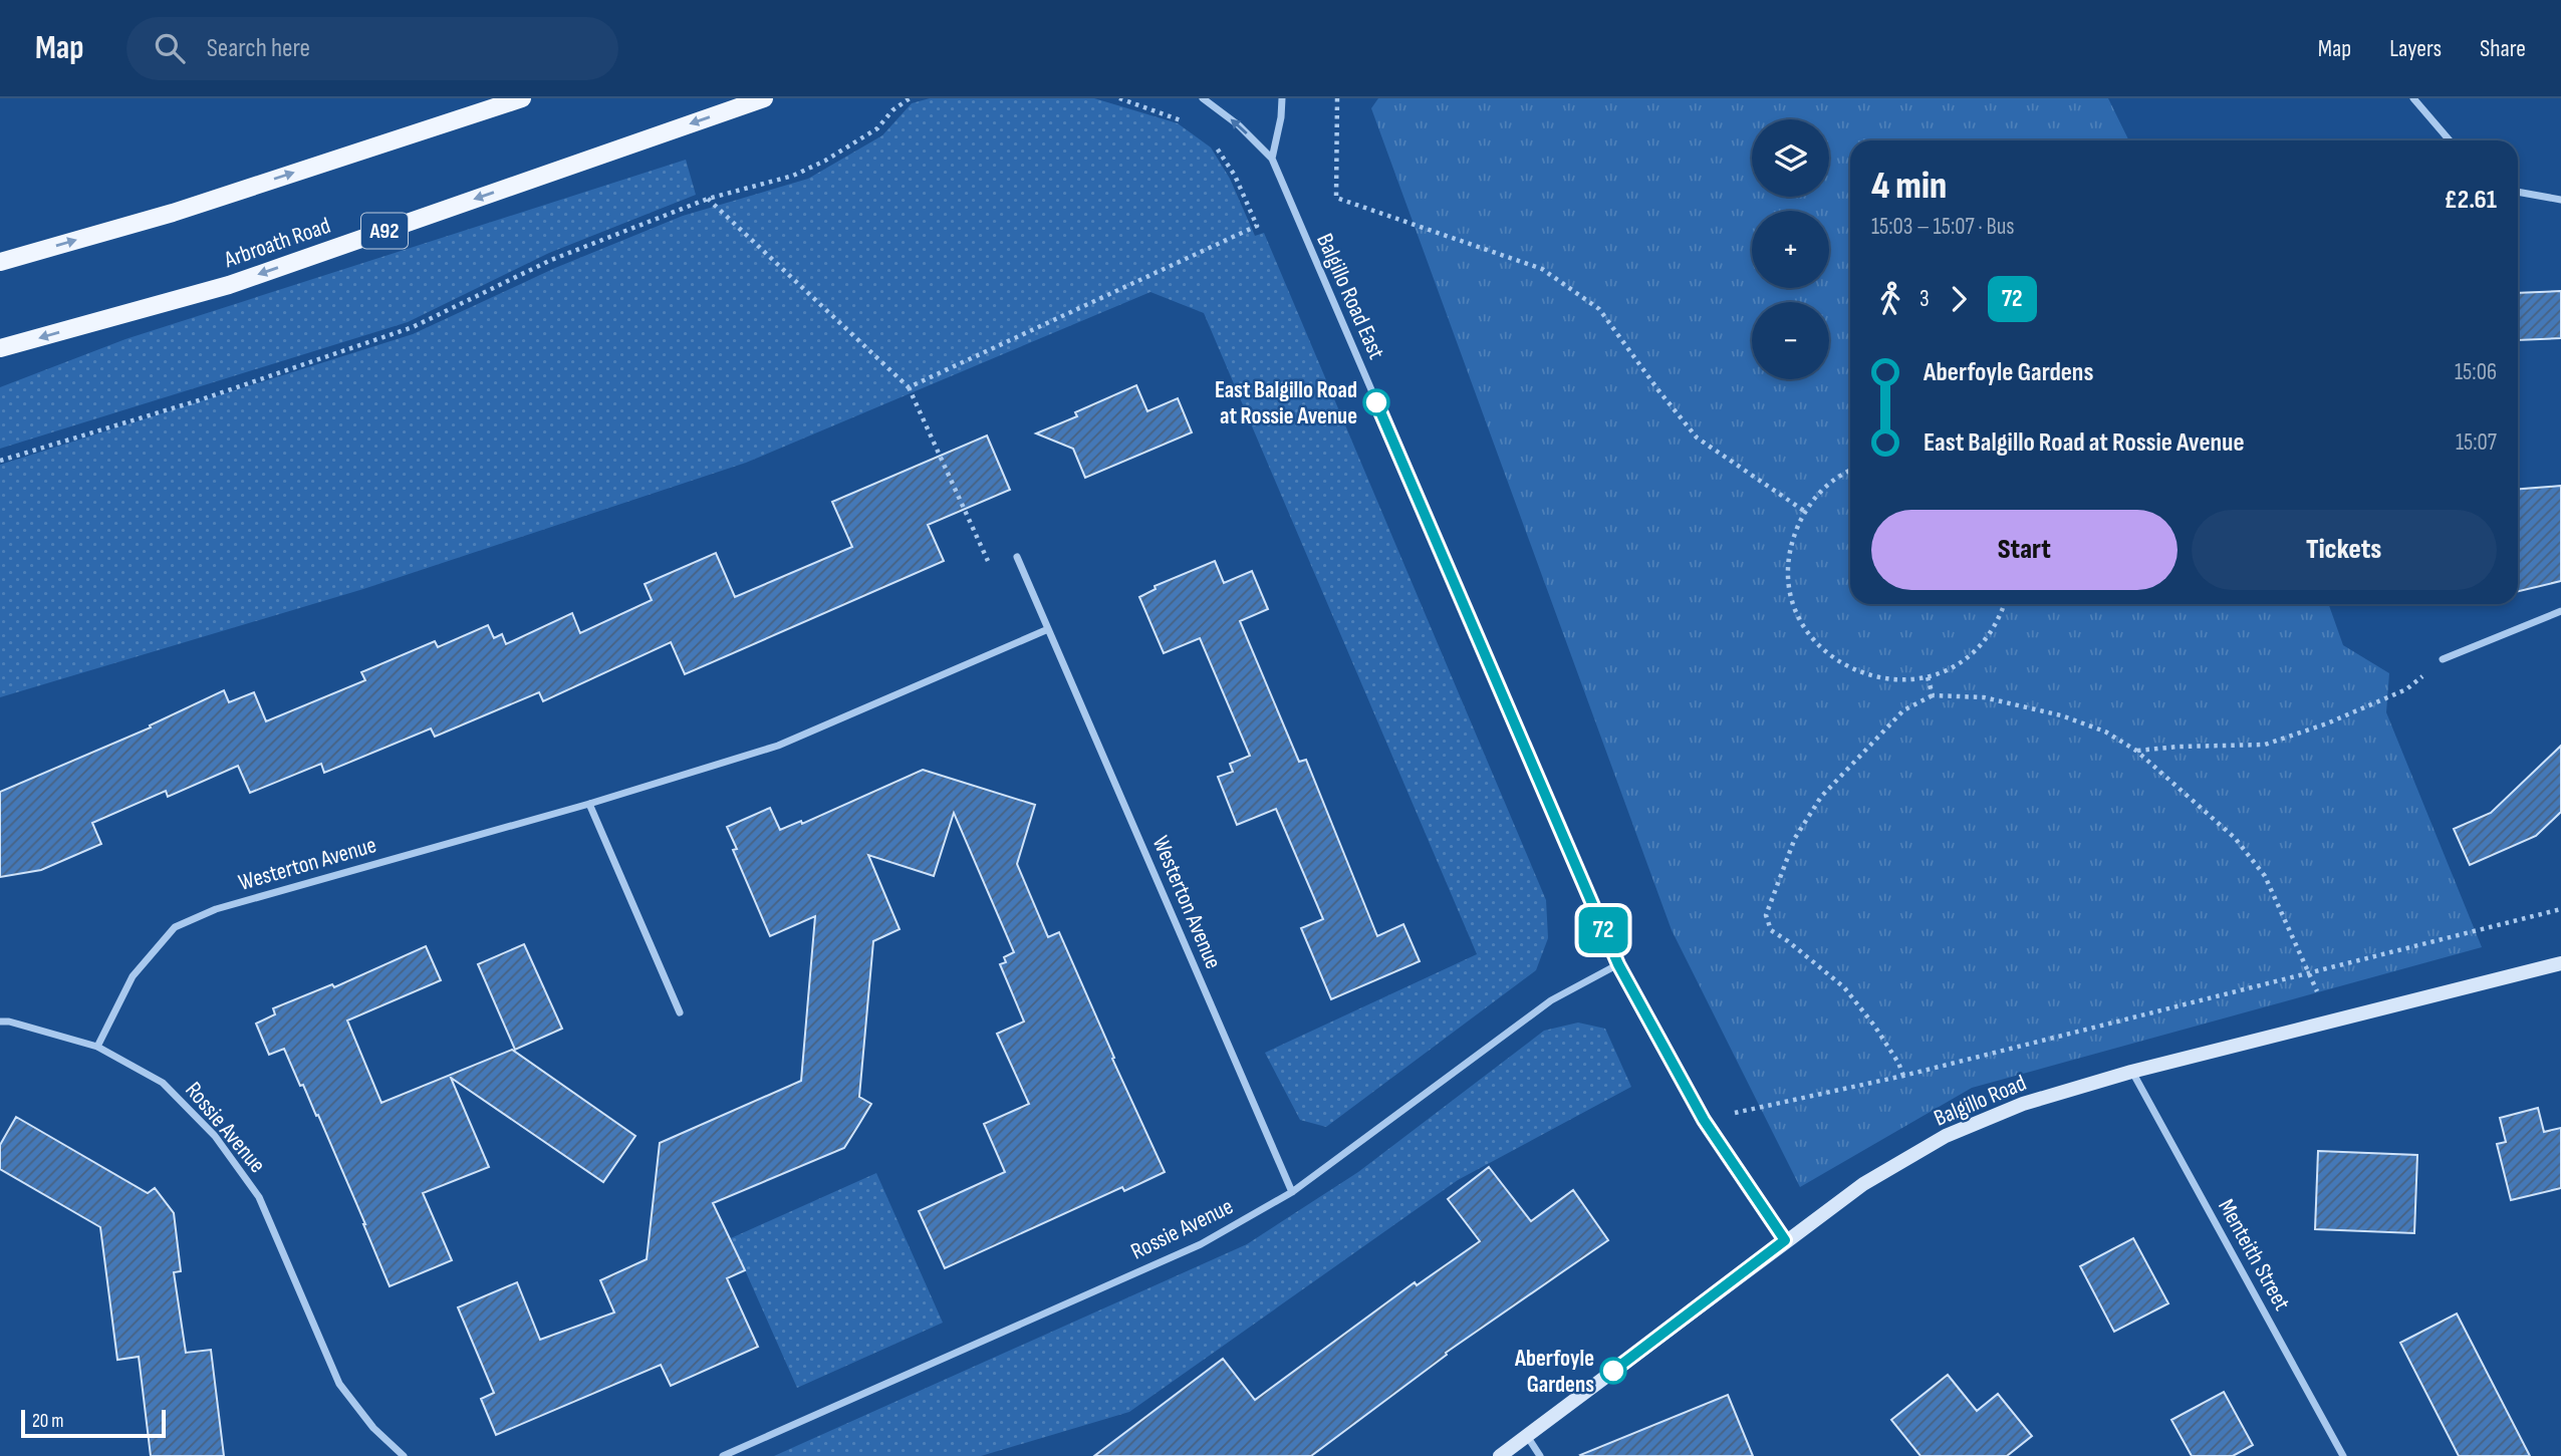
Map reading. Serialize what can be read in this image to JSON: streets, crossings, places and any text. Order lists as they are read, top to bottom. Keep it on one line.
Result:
{"streets":{"main road":["A92","Arbroath Road"],"street":["Balgillo Road East","Westerton Avenue","Balgillo Road","Rossie Avenue","Menteith Street"]},"crossings":[["Balgillo Road East","Balgillo Road"],["Balgillo Road East","Rossie Avenue"],["Westerton Avenue","Rossie Avenue"],["Balgillo Road","Menteith Street"]],"places":["East Balgillo Road at Rossie Avenue","Aberfoyle Gardens"],"lines":["bus line 72"],"scale_bar":"20 m","page":{"header":"Map","search":"Search here","nav":["Map","Layers","Share"],"on_map":"72","map_buttons":["+","−"],"heading":["4 min","15:03 – 15:07 · Bus","£2.61"],"legs":["3","72"],"list":[{"name":"Aberfoyle Gardens","value":"15:06"},{"name":"East Balgillo Road at Rossie Avenue","value":"15:07"}],"buttons":["Start","Tickets"],"scale":"20 m"}}
